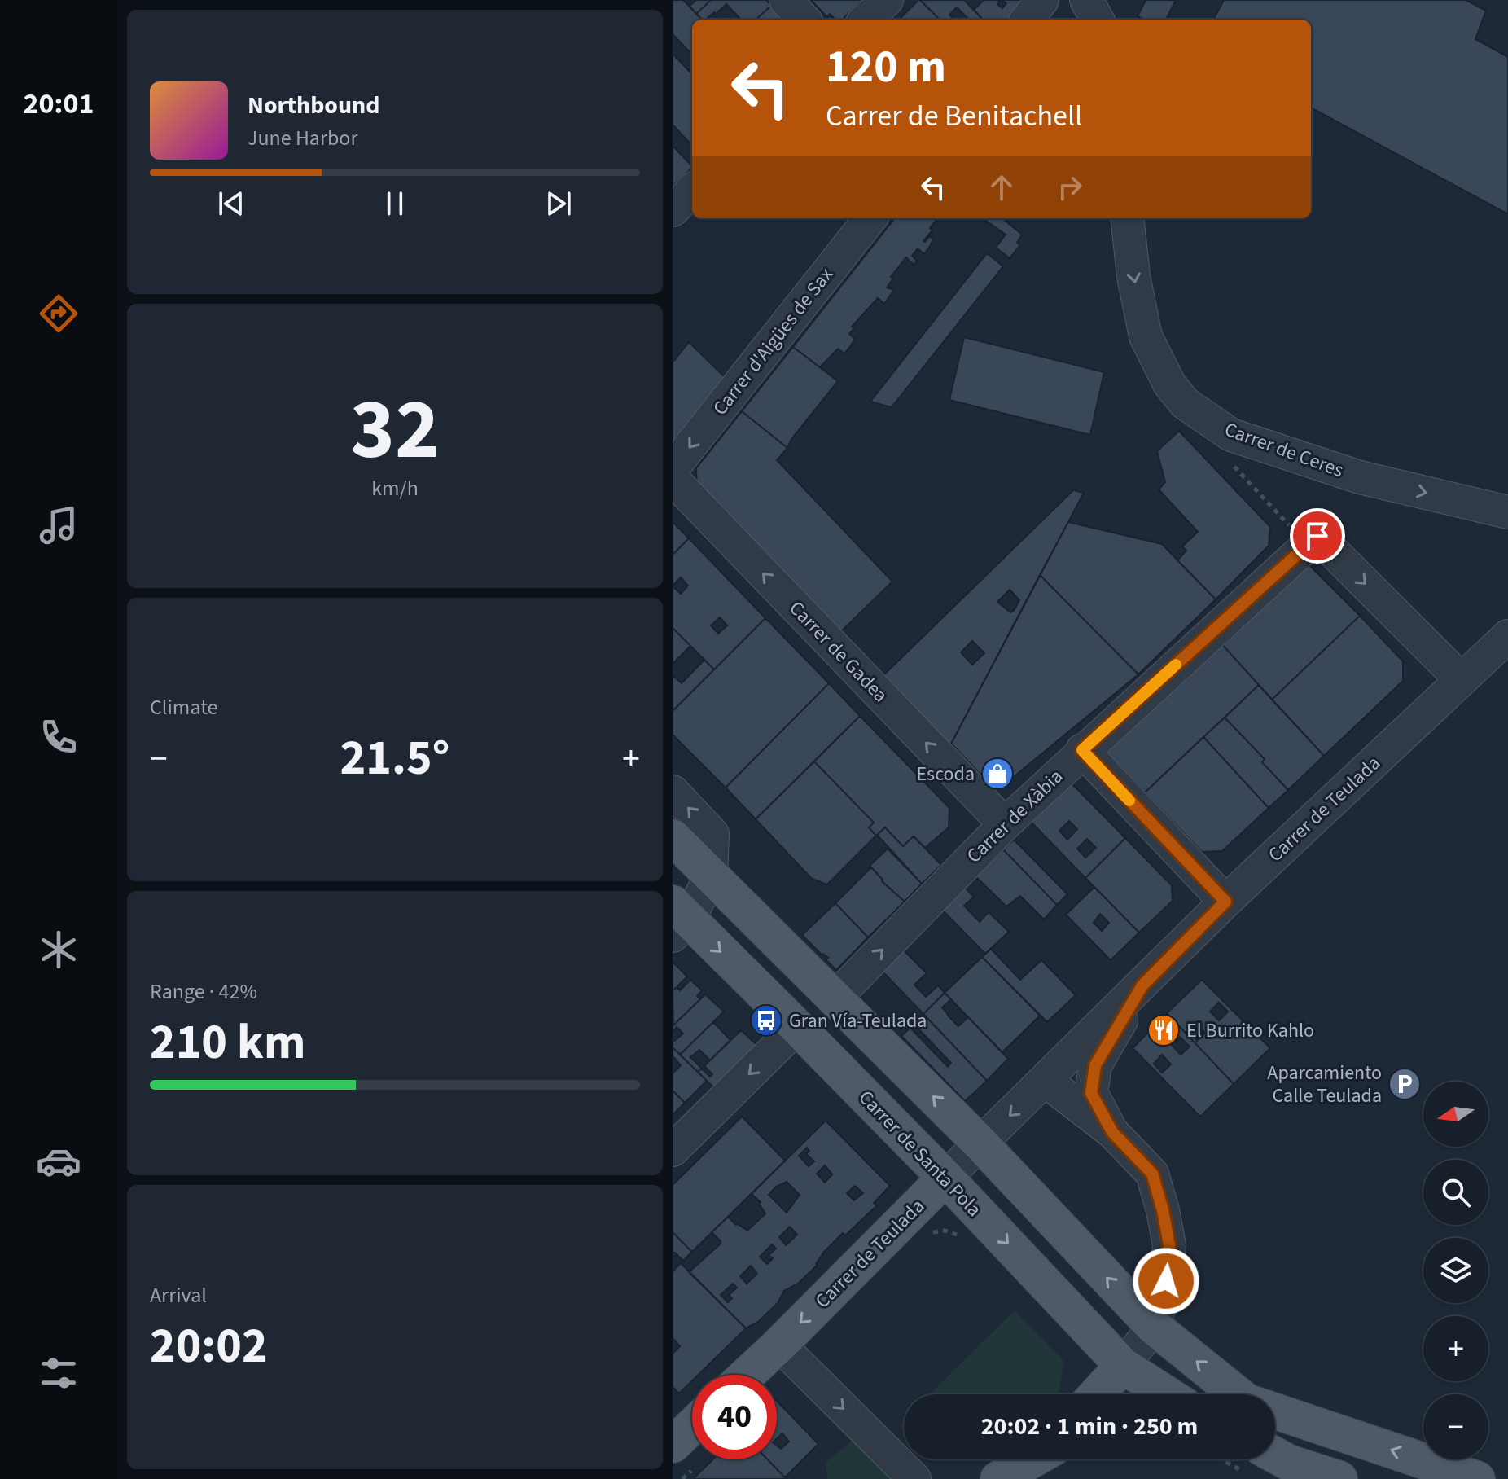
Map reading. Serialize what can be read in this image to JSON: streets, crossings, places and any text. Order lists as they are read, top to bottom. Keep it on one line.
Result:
{"streets":{"main road":["Carrer de Teulada","Carrer de Santa Pola"],"street":["Carrer d'Aigües de Sax","Carrer de Ceres","Carrer de Gadea","Carrer de Xàbia"]},"crossings":[["Carrer de Gadea","Carrer de Xàbia"],["Carrer de Teulada","Carrer de Xàbia"],["Carrer de Teulada","Carrer de Santa Pola"]],"one_way":["Carrer d'Aigües de Sax","Carrer de Ceres","Carrer de Gadea"],"places":{"shop":["Escoda"],"bus stop":["Gran Vía-Teulada"],"restaurant":["El Burrito Kahlo"],"parking":["Aparcamiento Calle Teulada"]},"north":"left","page":{"tabs":"20:01","turn":["120 m","Carrer de Benitachell"],"song":["Northbound","June Harbor"],"tile":[["32","km/h"],"Climate",["Range · 42%","210 km"],["Arrival","20:02"]],"heat":["−","21.5°","+"],"map_buttons":["+","−"],"limit":"40","trip":"20:02 · 1 min · 250 m"}}
